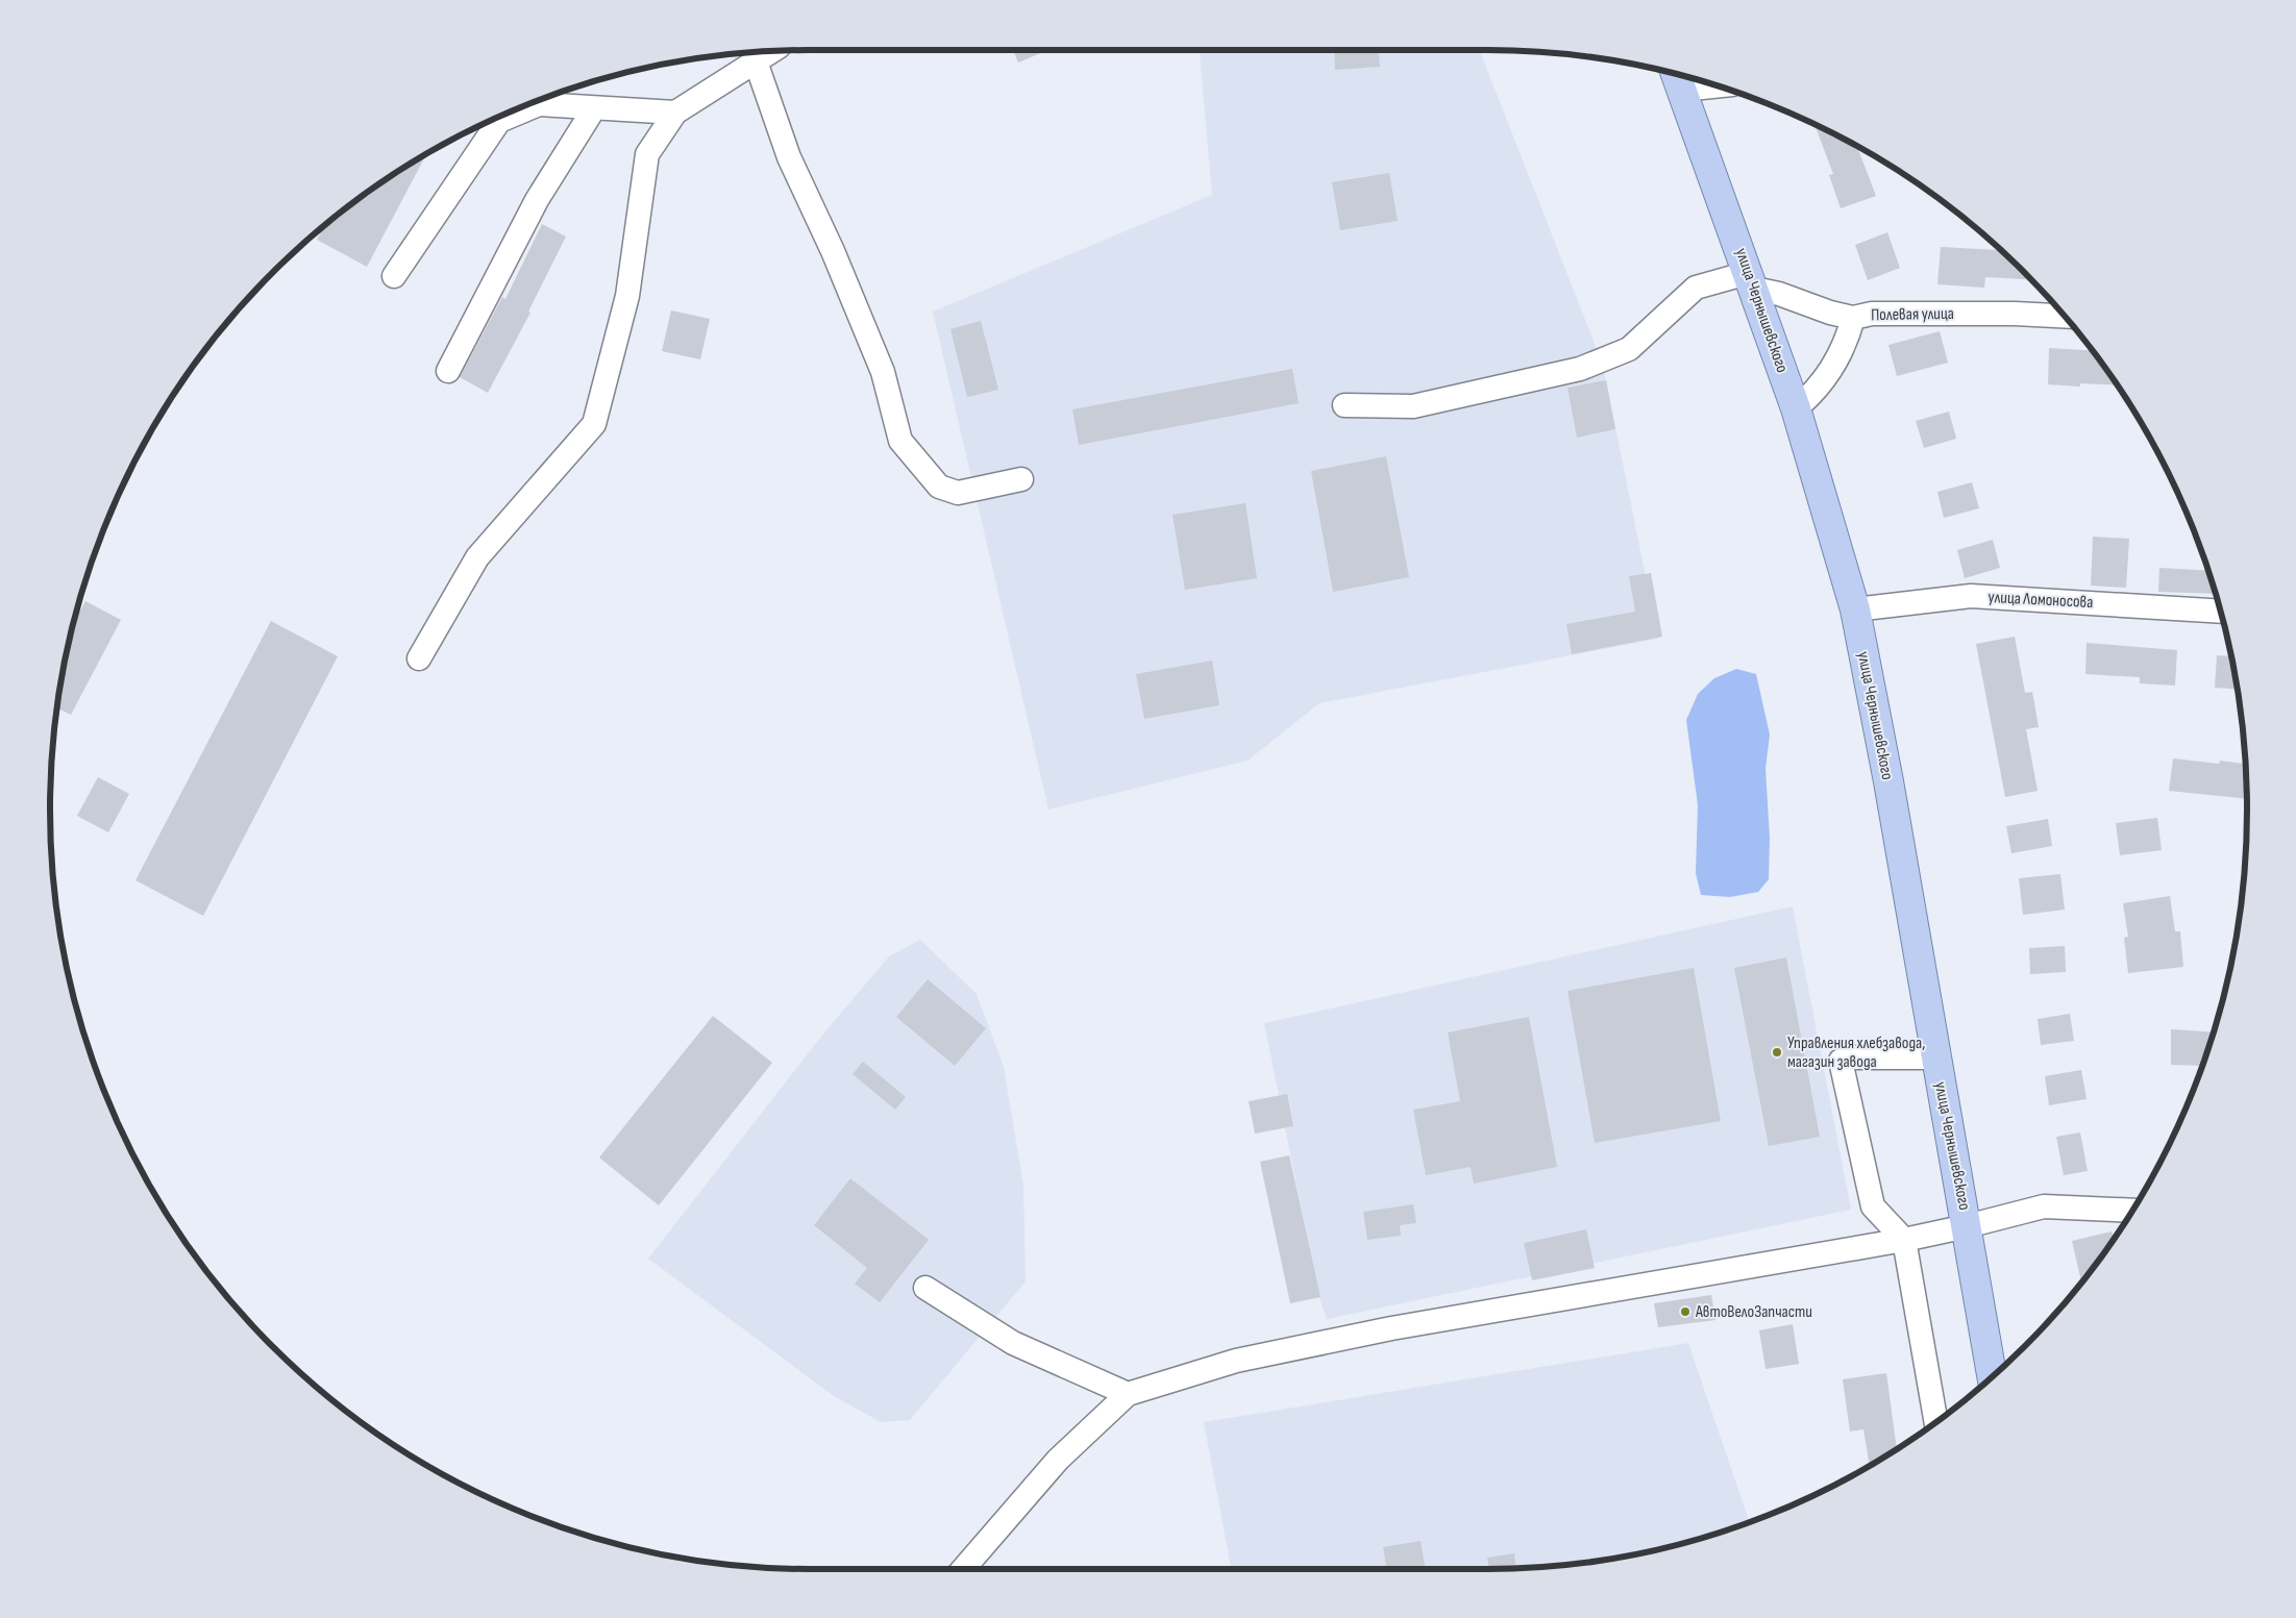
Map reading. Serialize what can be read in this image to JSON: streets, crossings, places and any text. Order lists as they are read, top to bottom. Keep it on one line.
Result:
{"streets":{"main road":["улица Чернышевского"],"street":["Полевая улица","улица Ломоносова"]},"crossings":[["улица Чернышевского","Полевая улица"],["улица Чернышевского","улица Ломоносова"]],"places":["Управления хлебзавода, магазин завода","АвтоВелоЗапчасти"]}
